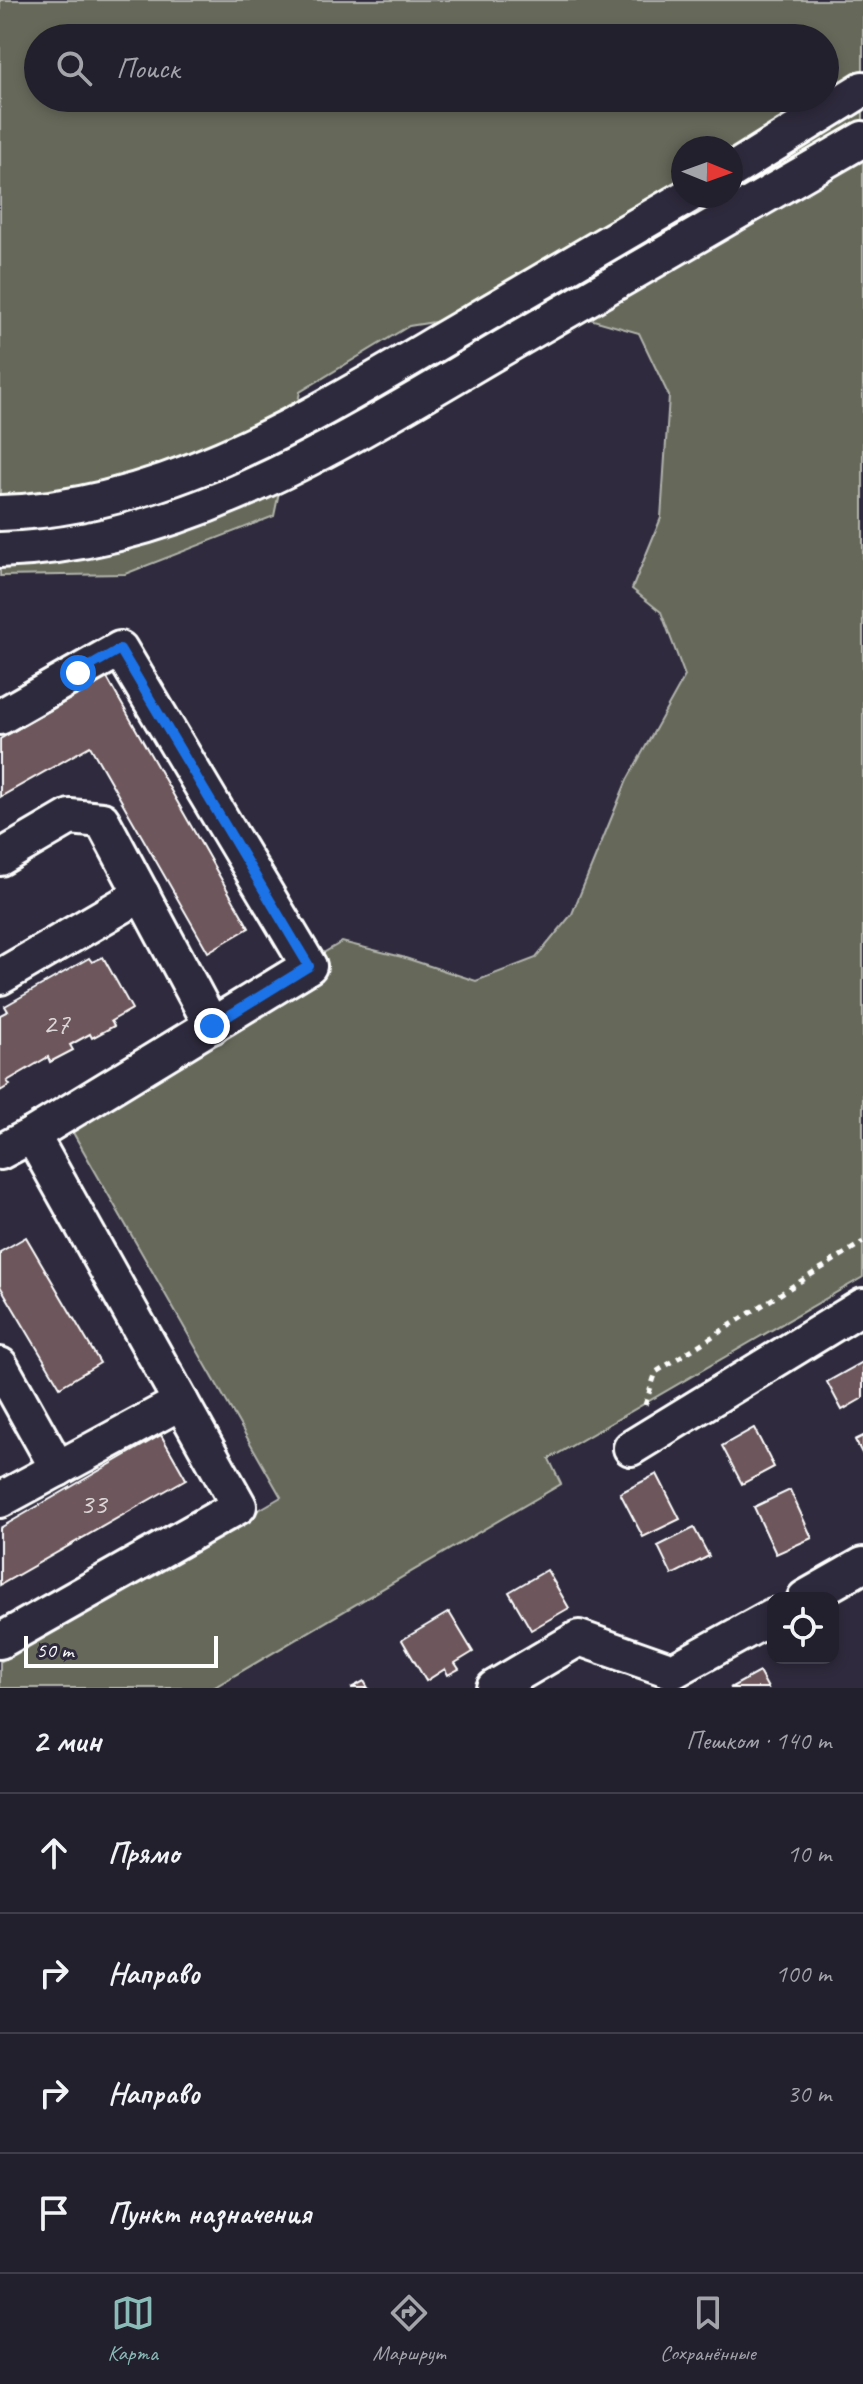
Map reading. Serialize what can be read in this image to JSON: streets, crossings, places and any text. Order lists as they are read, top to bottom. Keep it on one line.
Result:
{"house_numbers":["27","33"],"scale_bar":"50 m","north":"right","page":{"search":"Поиск","scale":"50 m","heading":["2 мин","Пешком · 140 m"],"list":[["Прямо","10 m"],["Направо","100 m"],["Направо","30 m"],"Пункт назначения"],"nav":["Карта","Маршрут","Сохранённые"]}}
